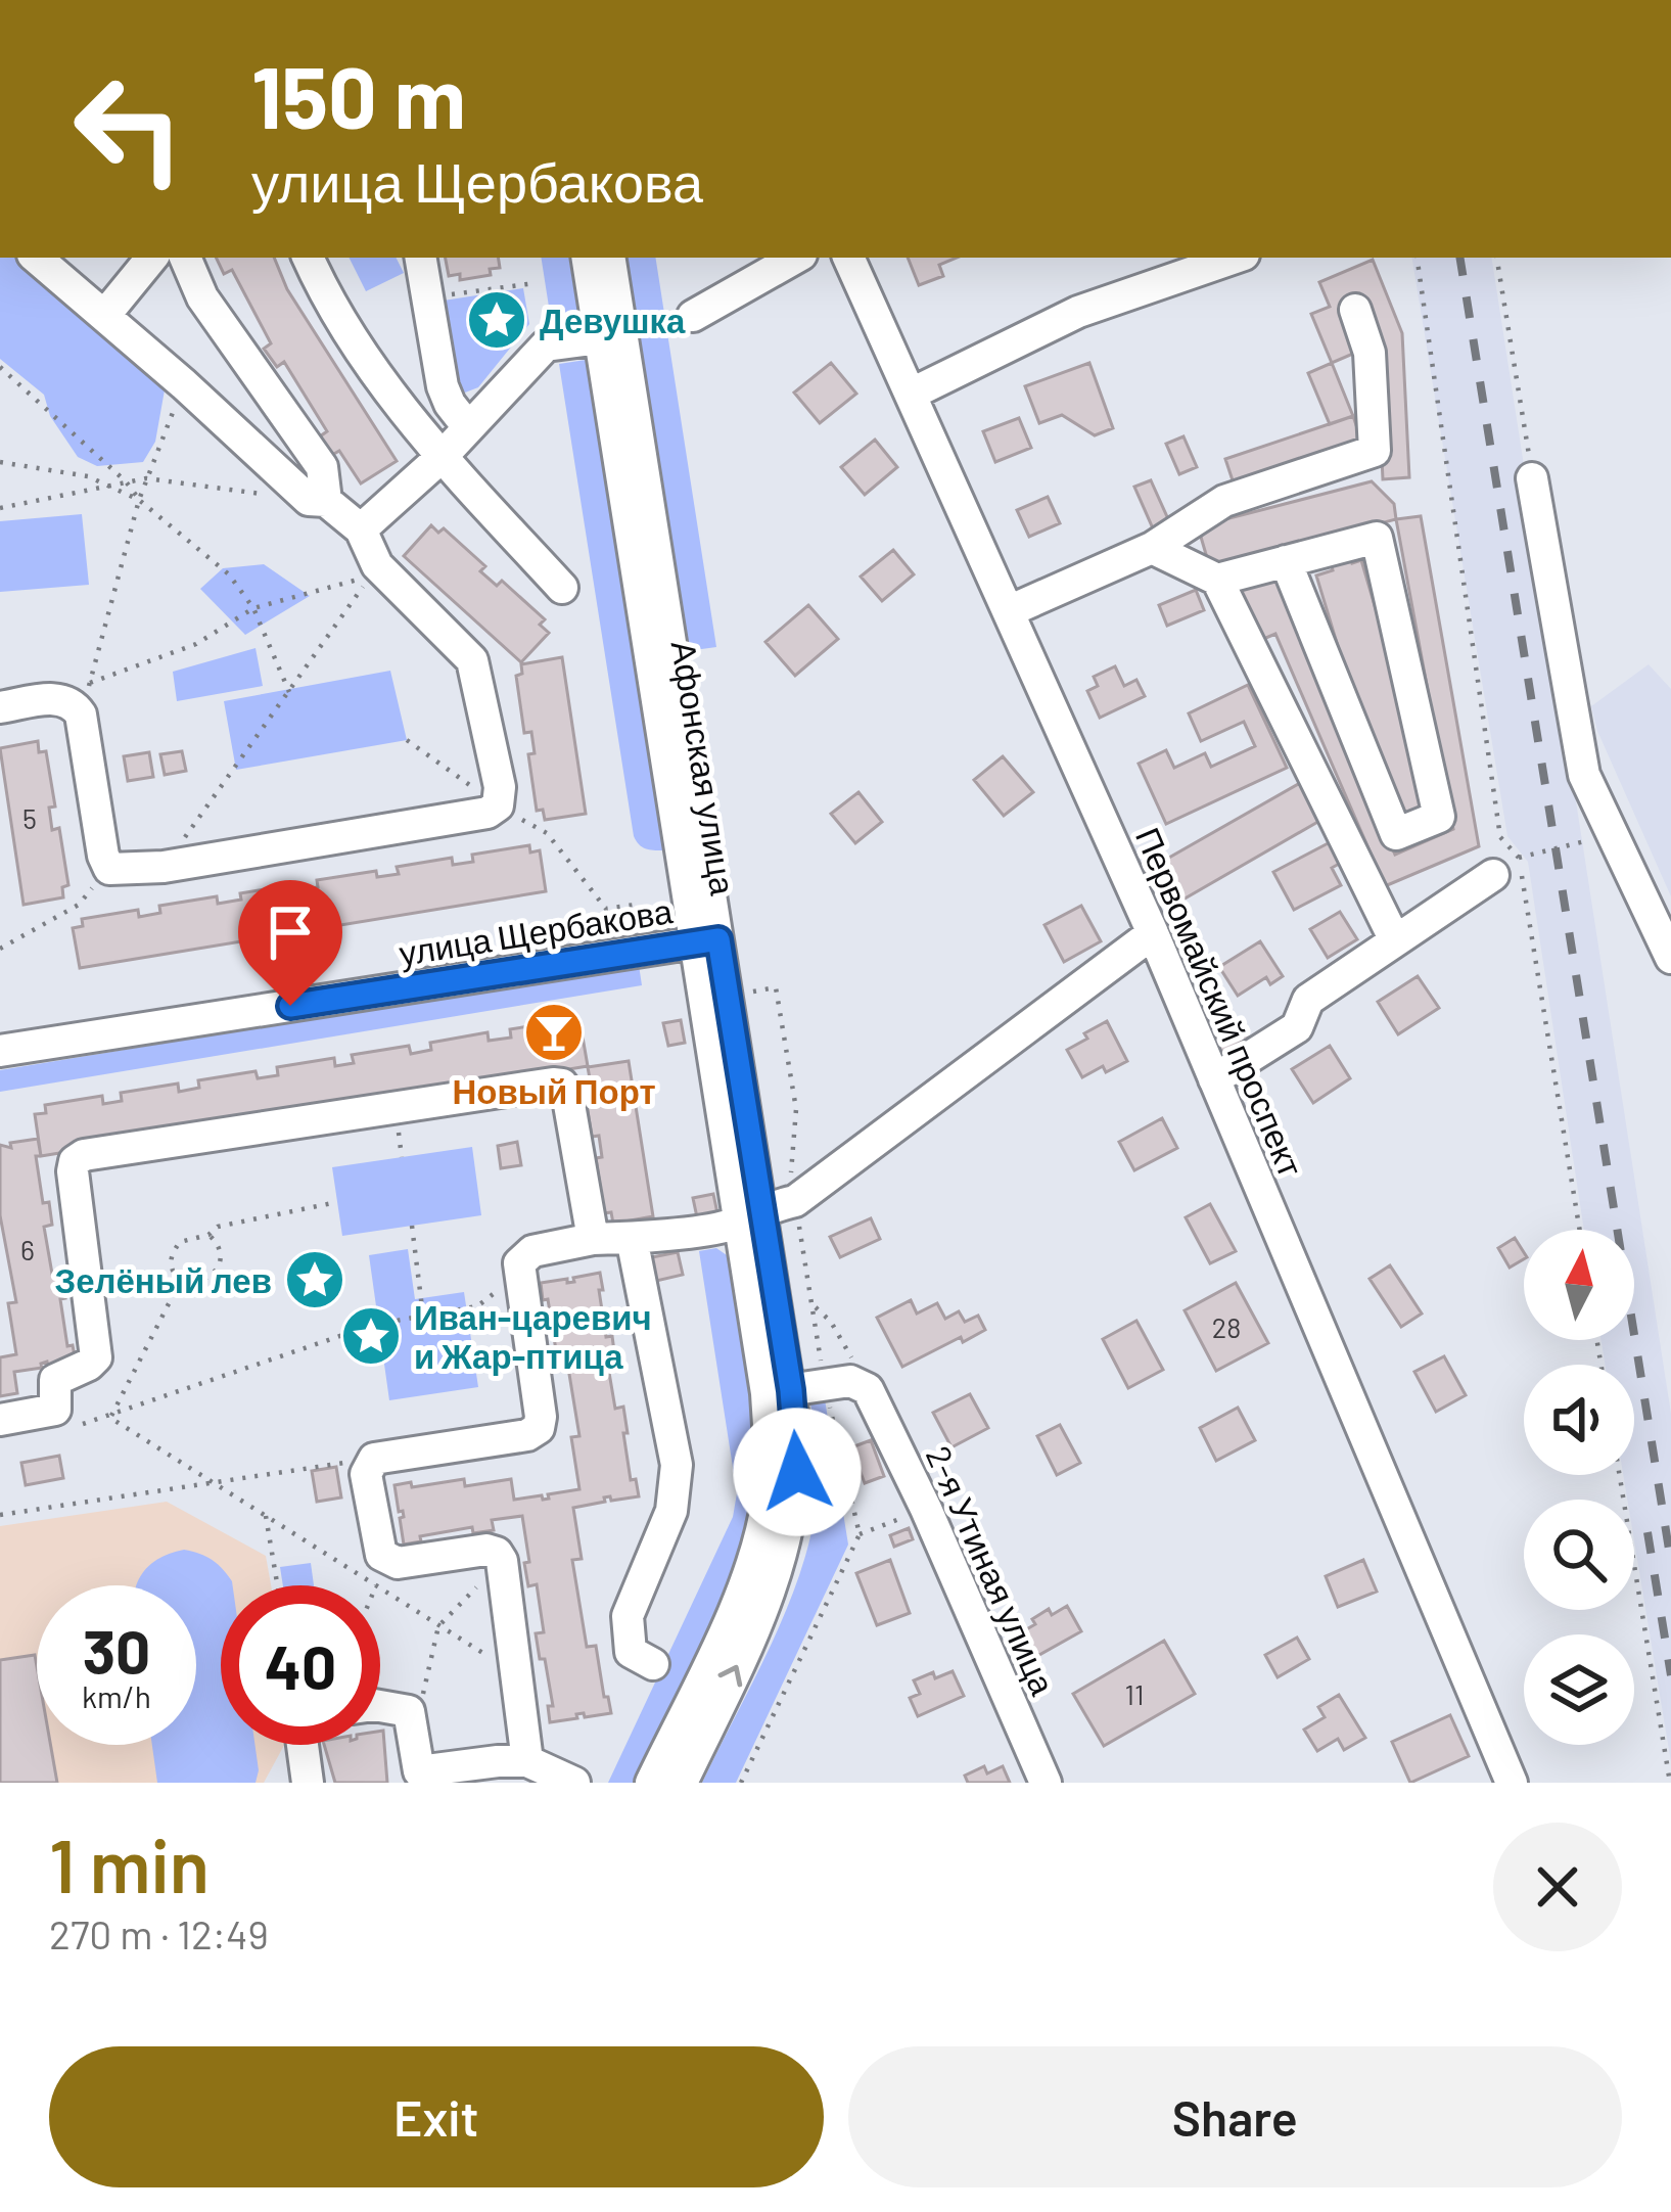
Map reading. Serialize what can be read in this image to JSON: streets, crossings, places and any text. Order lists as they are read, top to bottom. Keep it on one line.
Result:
{"streets":{"street":["Афонская улица","улица Щербакова","Первомайский проспект","2-я Утиная улица"]},"crossings":[["Афонская улица","улица Щербакова"]],"places":{"place":["Девушка","Зелёный лев","Иван-царевич и Жар-птица"],"bar":["Новый Порт"]},"house_numbers":["5","6","28","11"],"north":"top","page":{"turn":["150 m","улица Щербакова"],"speed":"30 km/h","limit":"40","heading":["1 min","270 m · 12:49"],"buttons":["Exit","Share"]}}
